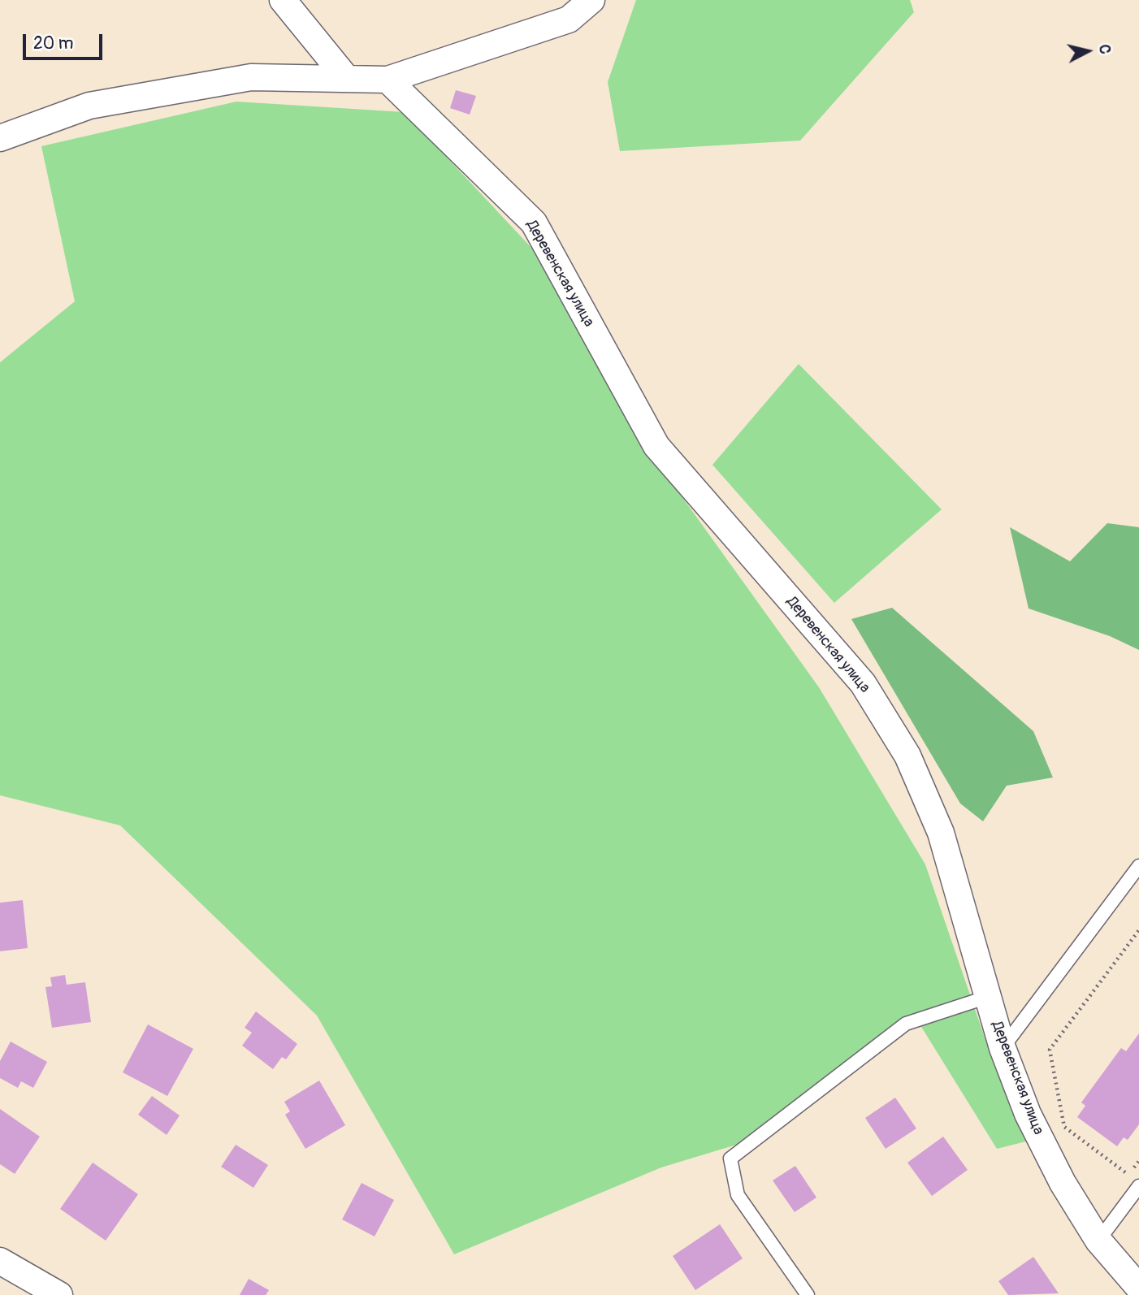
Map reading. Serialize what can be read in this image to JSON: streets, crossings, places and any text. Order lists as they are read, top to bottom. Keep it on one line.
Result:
{"streets":{"street":["Деревенская улица"]},"scale_bar":"20 m","north":"right"}
